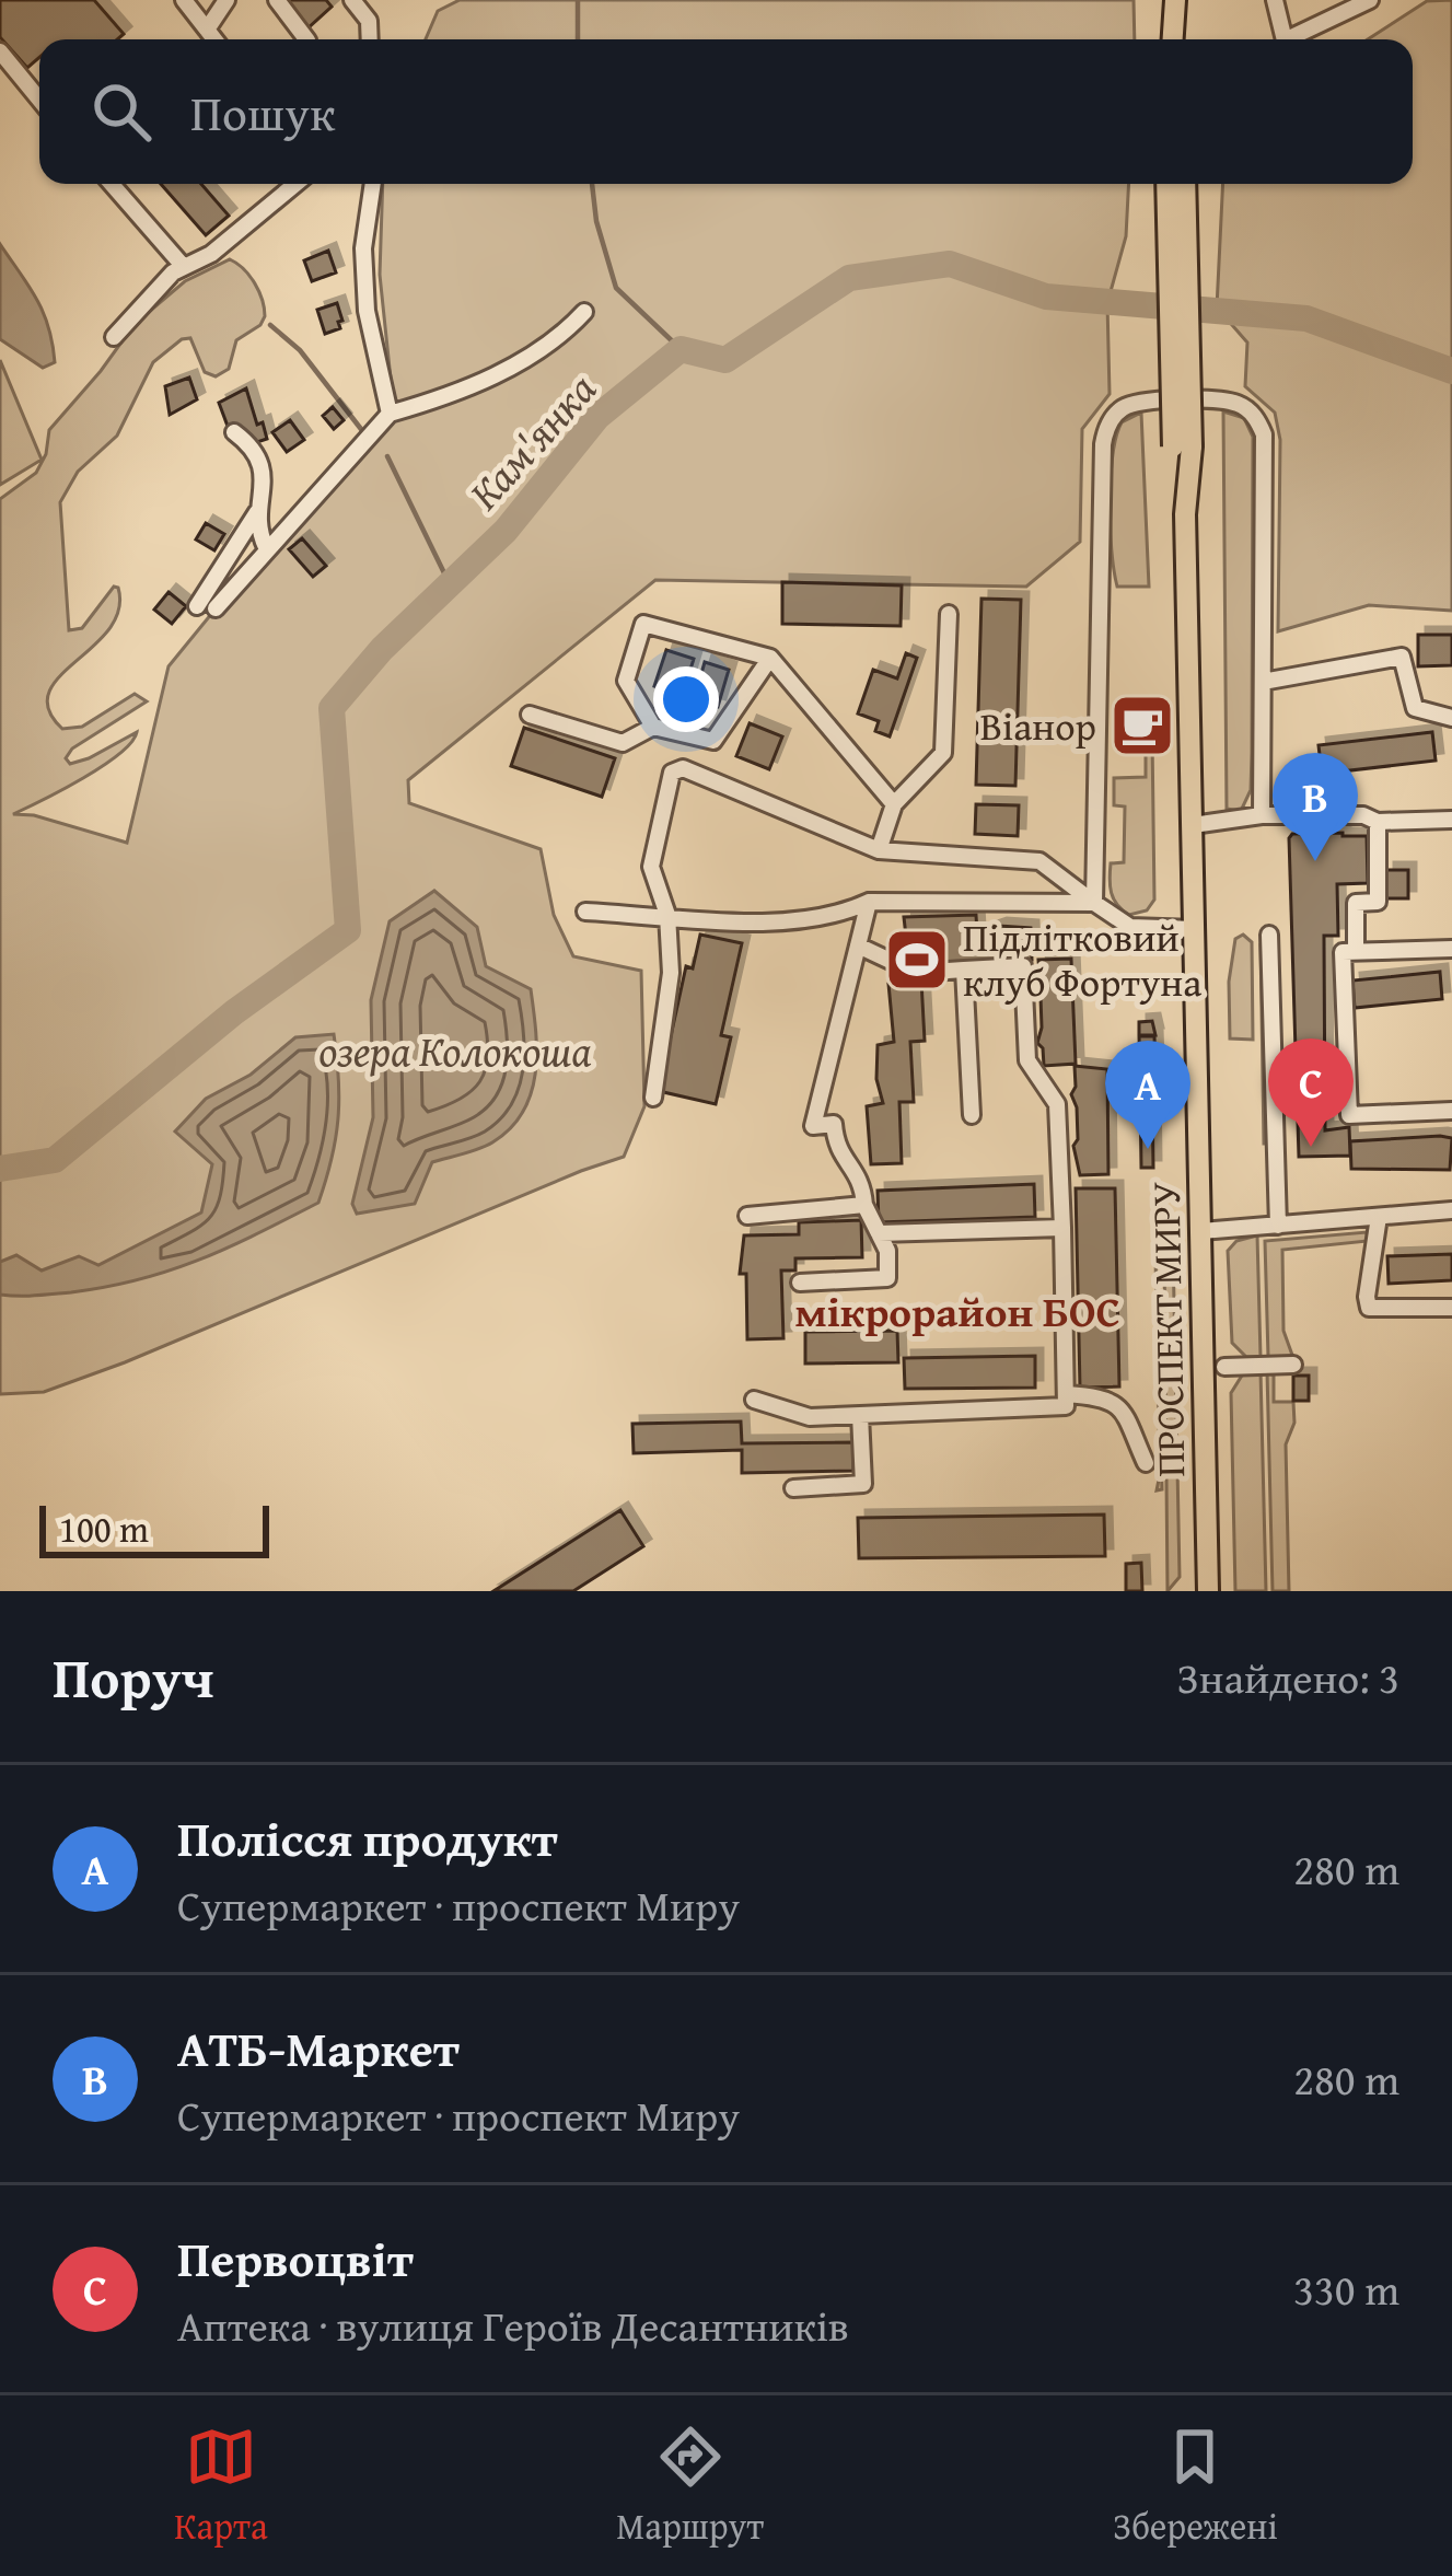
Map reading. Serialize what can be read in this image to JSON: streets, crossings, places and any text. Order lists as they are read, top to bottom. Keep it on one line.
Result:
{"streets":{"main road":["ПРОСПЕКТ МИРУ"]},"districts":["мікрорайон БОС"],"water":["Кам'янка","озера Колокоша"],"places":{"cafe":["Віанор"],"sports":["Підлітковий клуб Фортуна"]},"scale_bar":"100 m","page":{"search":"Пошук","pins":["B","C","A"],"scale":"100 m","heading":["Поруч","Знайдено: 3"],"list":[{"mark":"A","name":"Полісся продукт","note":"Супермаркет · проспект Миру","value":"280 m"},{"mark":"B","name":"АТБ-Маркет","note":"Супермаркет · проспект Миру","value":"280 m"},{"mark":"C","name":"Первоцвіт","note":"Аптека · вулиця Героїв Десантників","value":"330 m"}],"nav":["Карта","Маршрут","Збережені"]}}
